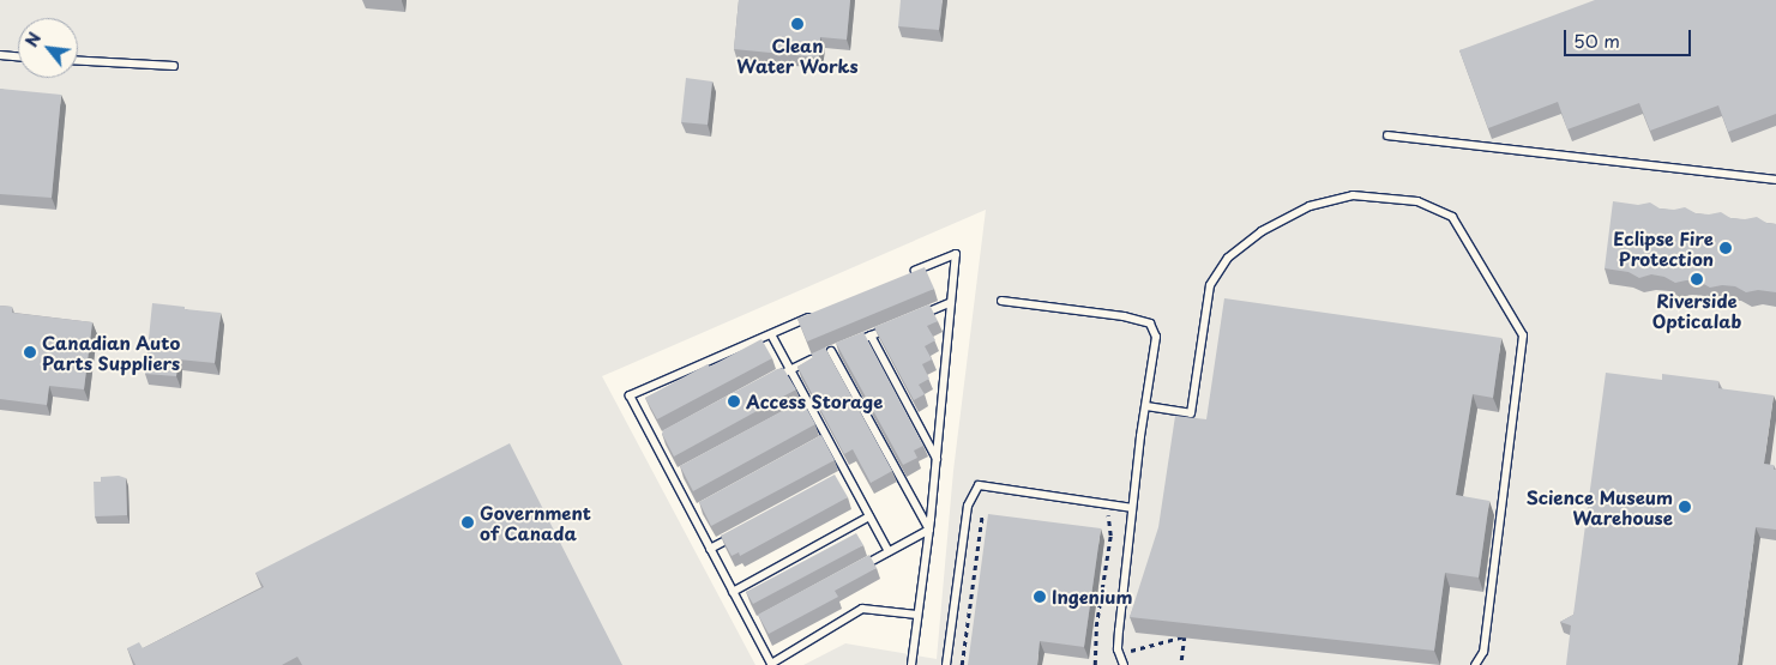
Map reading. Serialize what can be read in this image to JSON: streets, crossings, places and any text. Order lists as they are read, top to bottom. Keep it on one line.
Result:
{"places":["Clean Water Works","Eclipse Fire Protection","Riverside Opticalab","Canadian Auto Parts Suppliers","Access Storage","Science Museum Warehouse","Government of Canada","Ingenium"],"scale_bar":"50 m","north":"top left"}
